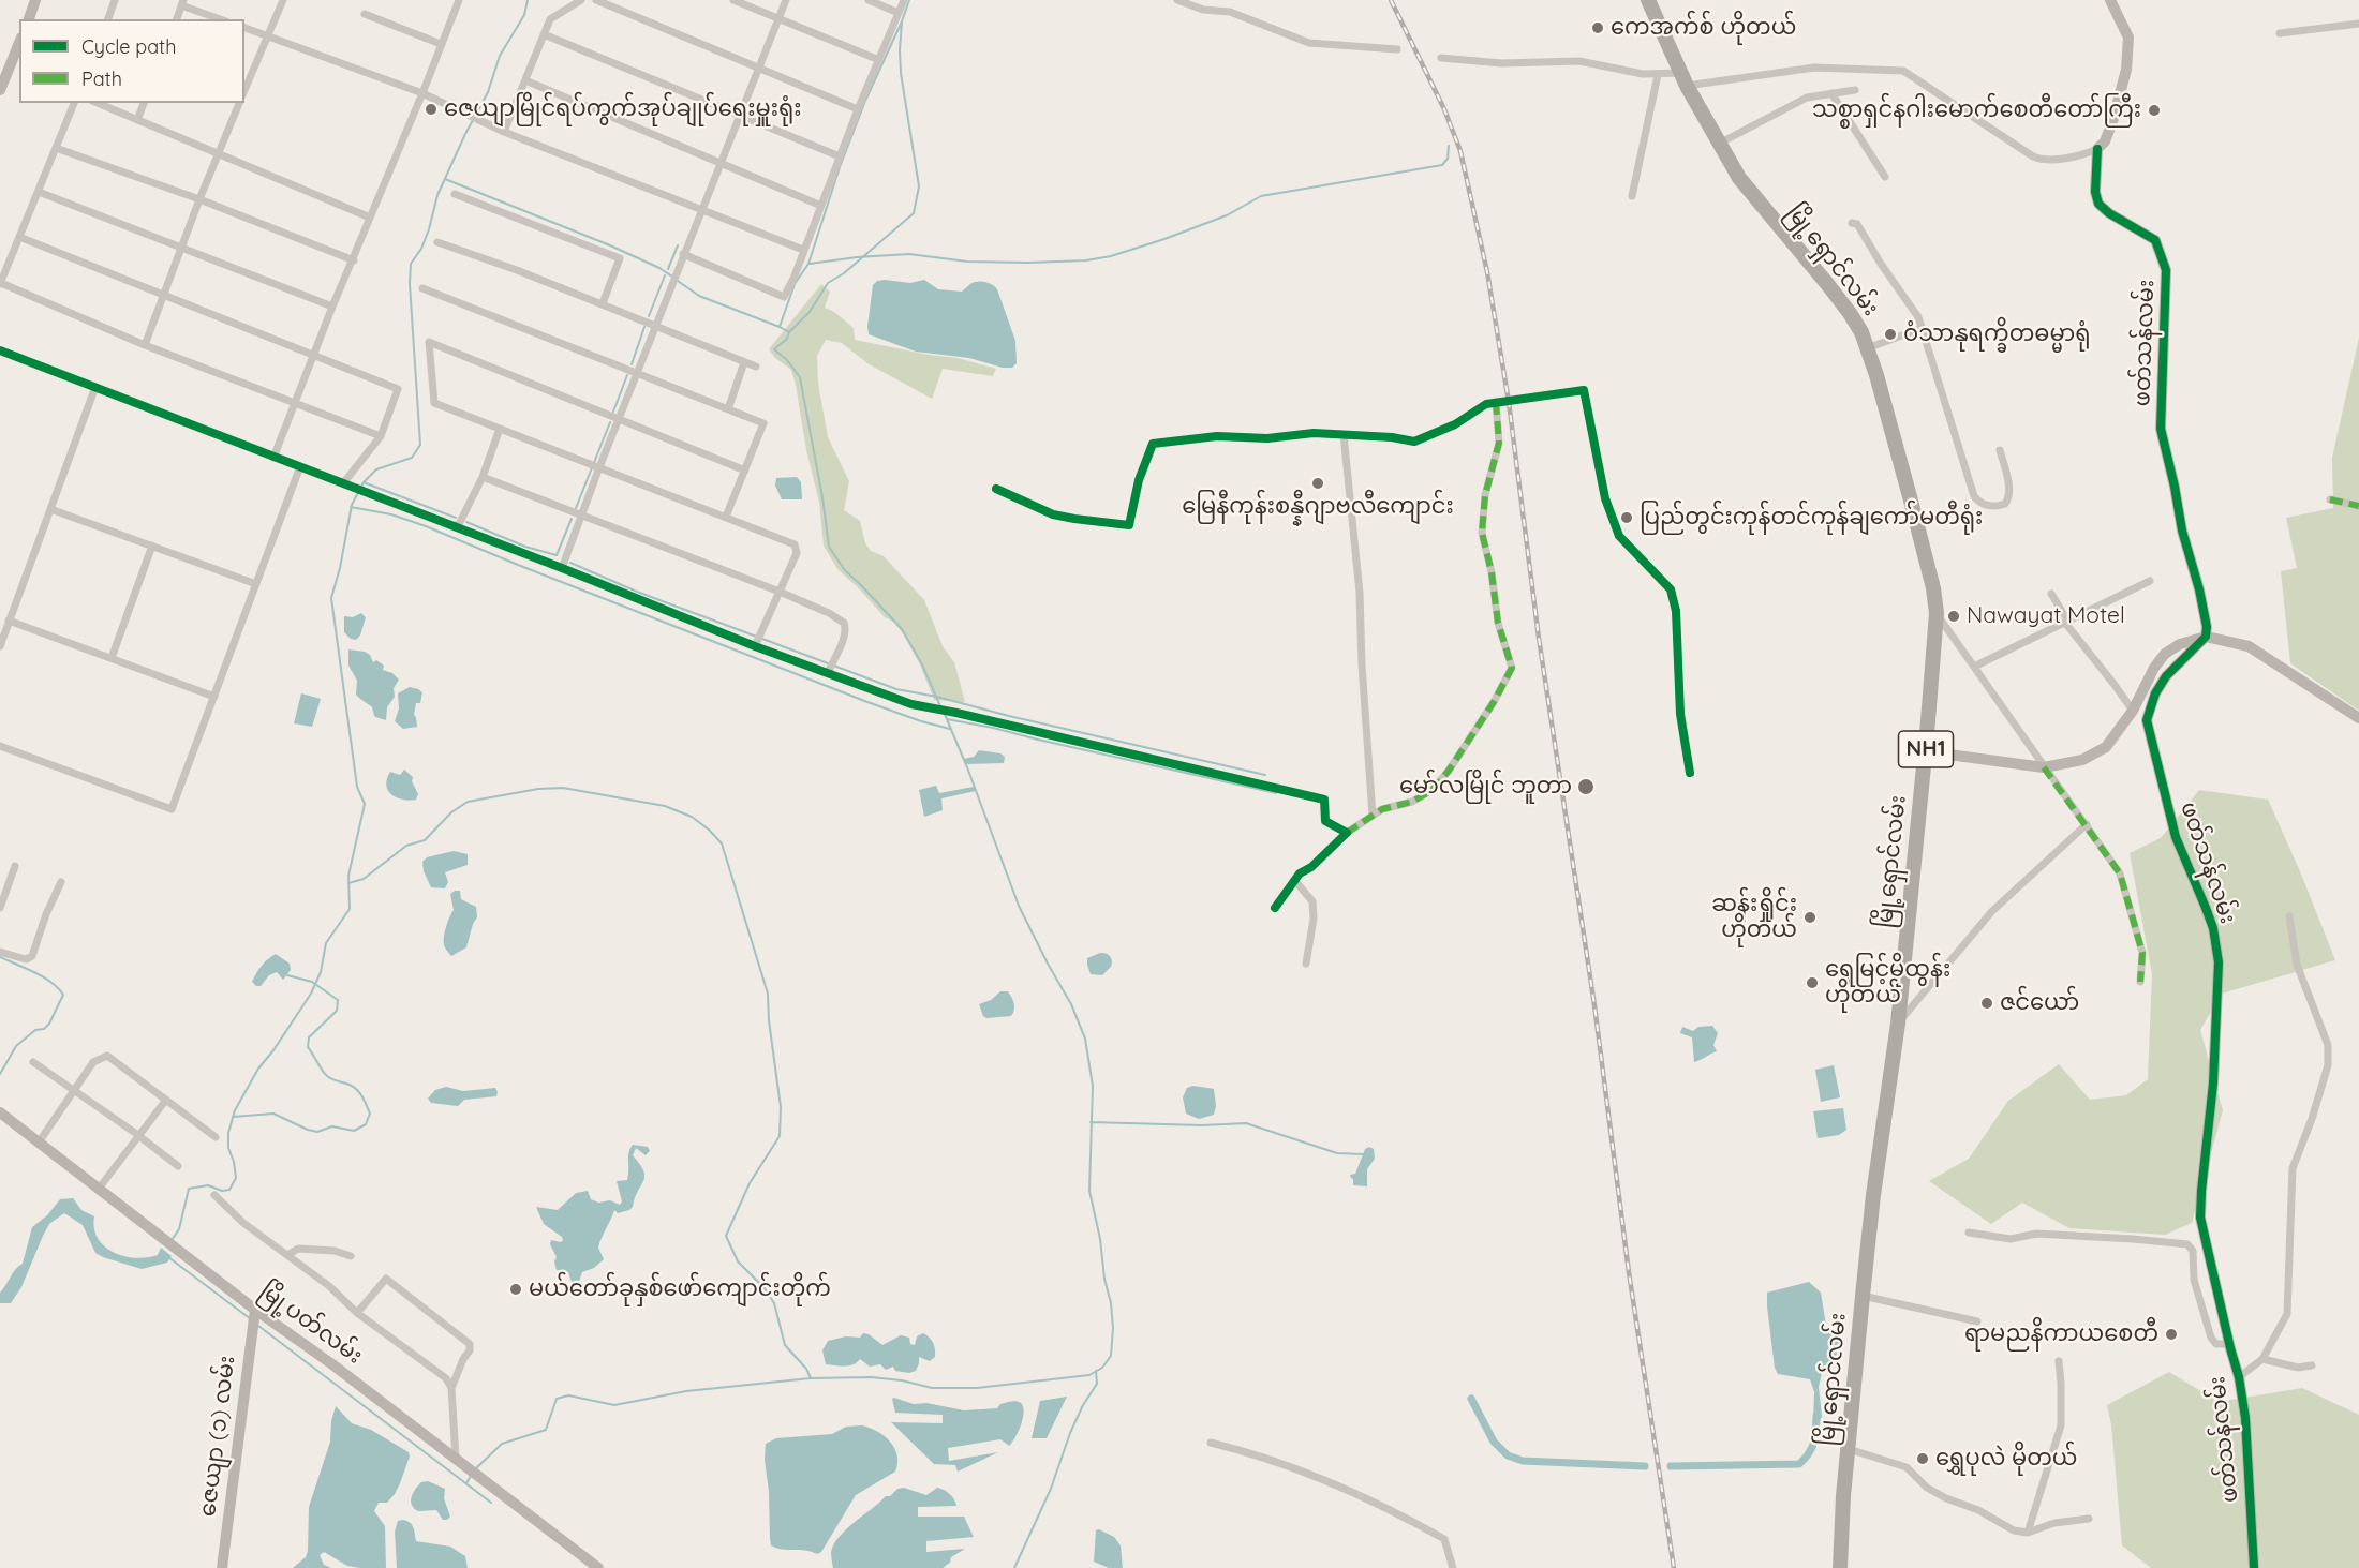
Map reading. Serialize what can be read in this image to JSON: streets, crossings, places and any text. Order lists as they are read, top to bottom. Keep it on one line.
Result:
{"streets":{"highway":["မြို့ရှောင်လမ်း","NH1"],"street":["ဖတ်သန်လမ်း","မြို့ပတ်လမ်း","ဇေယျာ (၁) လမ်း"]},"crossings":[["မြို့ပတ်လမ်း","ဇေယျာ (၁) လမ်း"]],"places":["ကေအက်စ် ဟိုတယ်","ဇေယျာမြိုင်ရပ်ကွက်အုပ်ချုပ်ရေးမှူးရုံး","သစ္စာရှင်နဂါးမောက်စေတီတော်ကြီး","ဝံသာနုရက္ခိတဓမ္မာရုံ","မြေနီကုန်းစန္နီဂျာဗလီကျောင်း","ပြည်တွင်းကုန်တင်ကုန်ချကော်မတီရုံး","Nawayat Motel","မော်လမြိုင် ဘူတာ","ဆန်းရှိုင်း ဟိုတယ်","ရွှေမြင့်မိုထွန်း ဟိုတယ်","ဇင်ယော်","မယ်တော်ခုနှစ်ဖော်ကျောင်းတိုက်","ရာမညနိကာယစေတီ","ရွှေပုလဲ မိုတယ်"],"legend":["Cycle path","Path"]}
